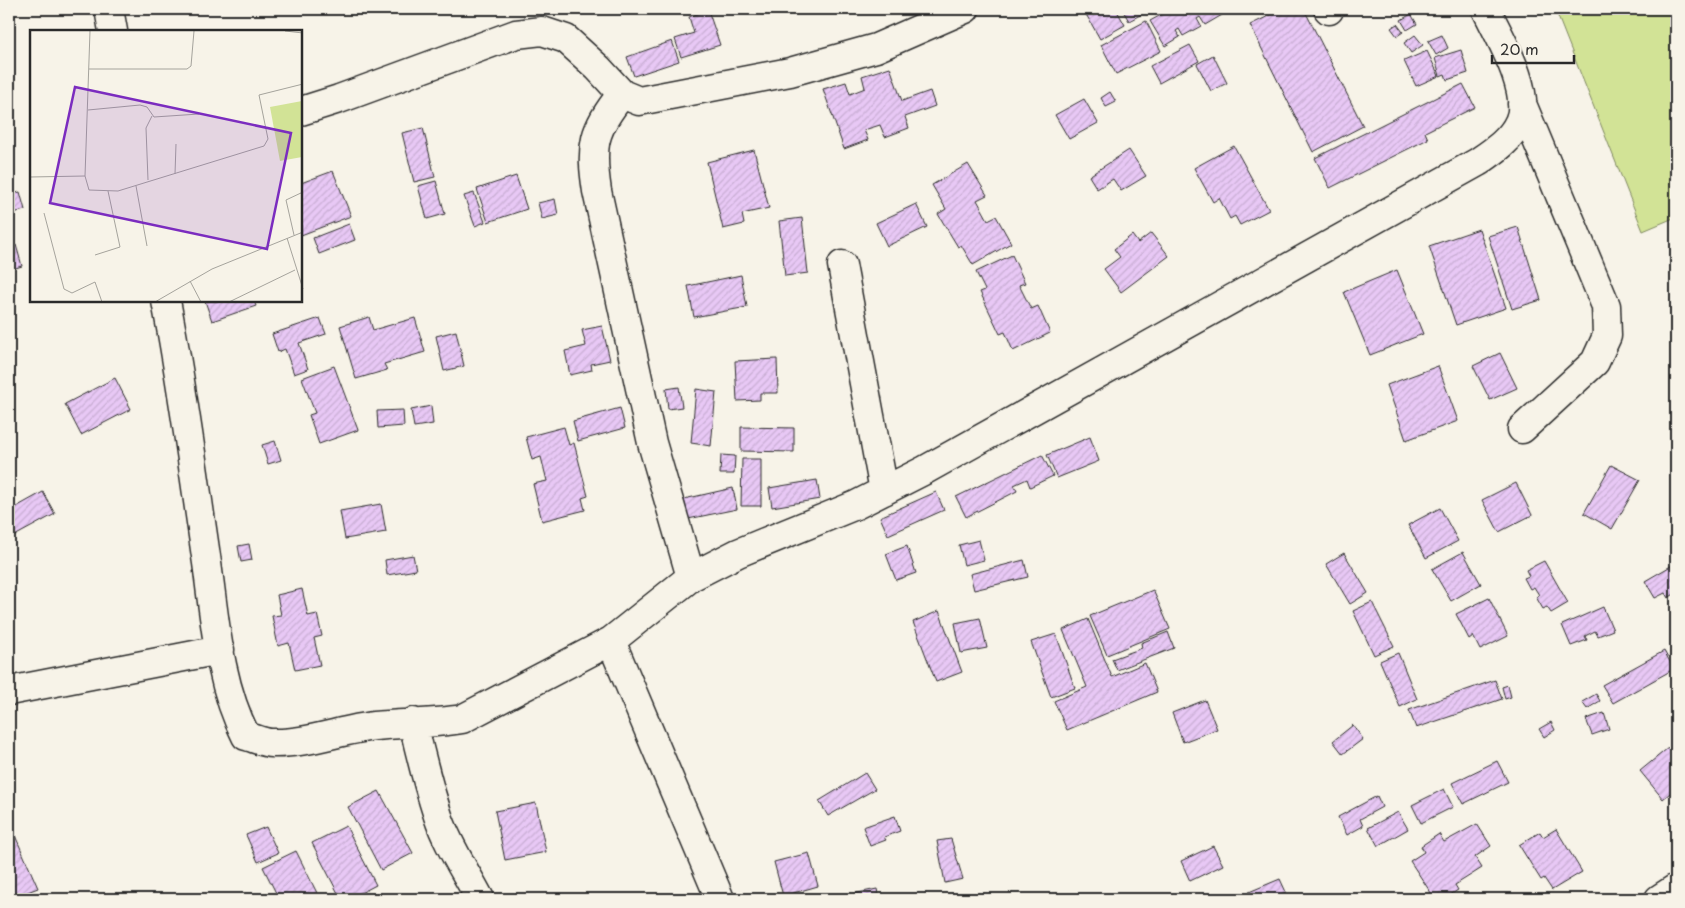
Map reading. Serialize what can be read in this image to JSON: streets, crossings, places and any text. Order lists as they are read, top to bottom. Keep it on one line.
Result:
{"scale_bar":"20 m"}
